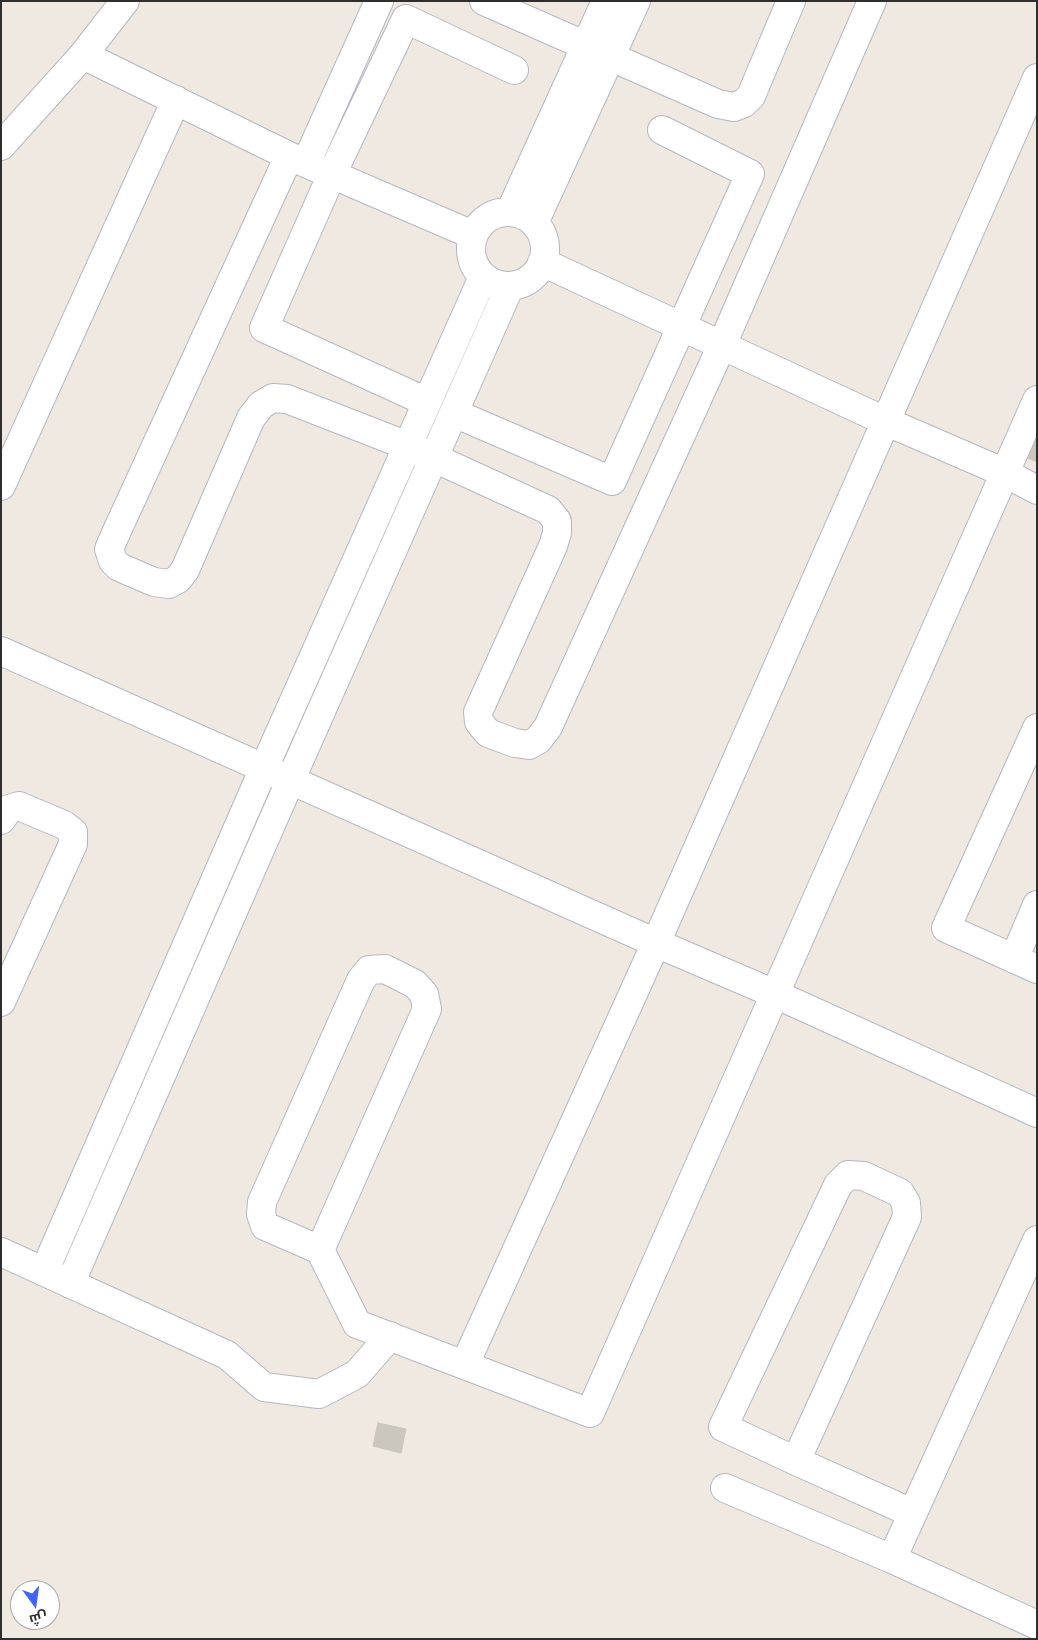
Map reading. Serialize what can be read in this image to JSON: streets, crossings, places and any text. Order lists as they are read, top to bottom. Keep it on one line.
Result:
{"north":"bottom"}
